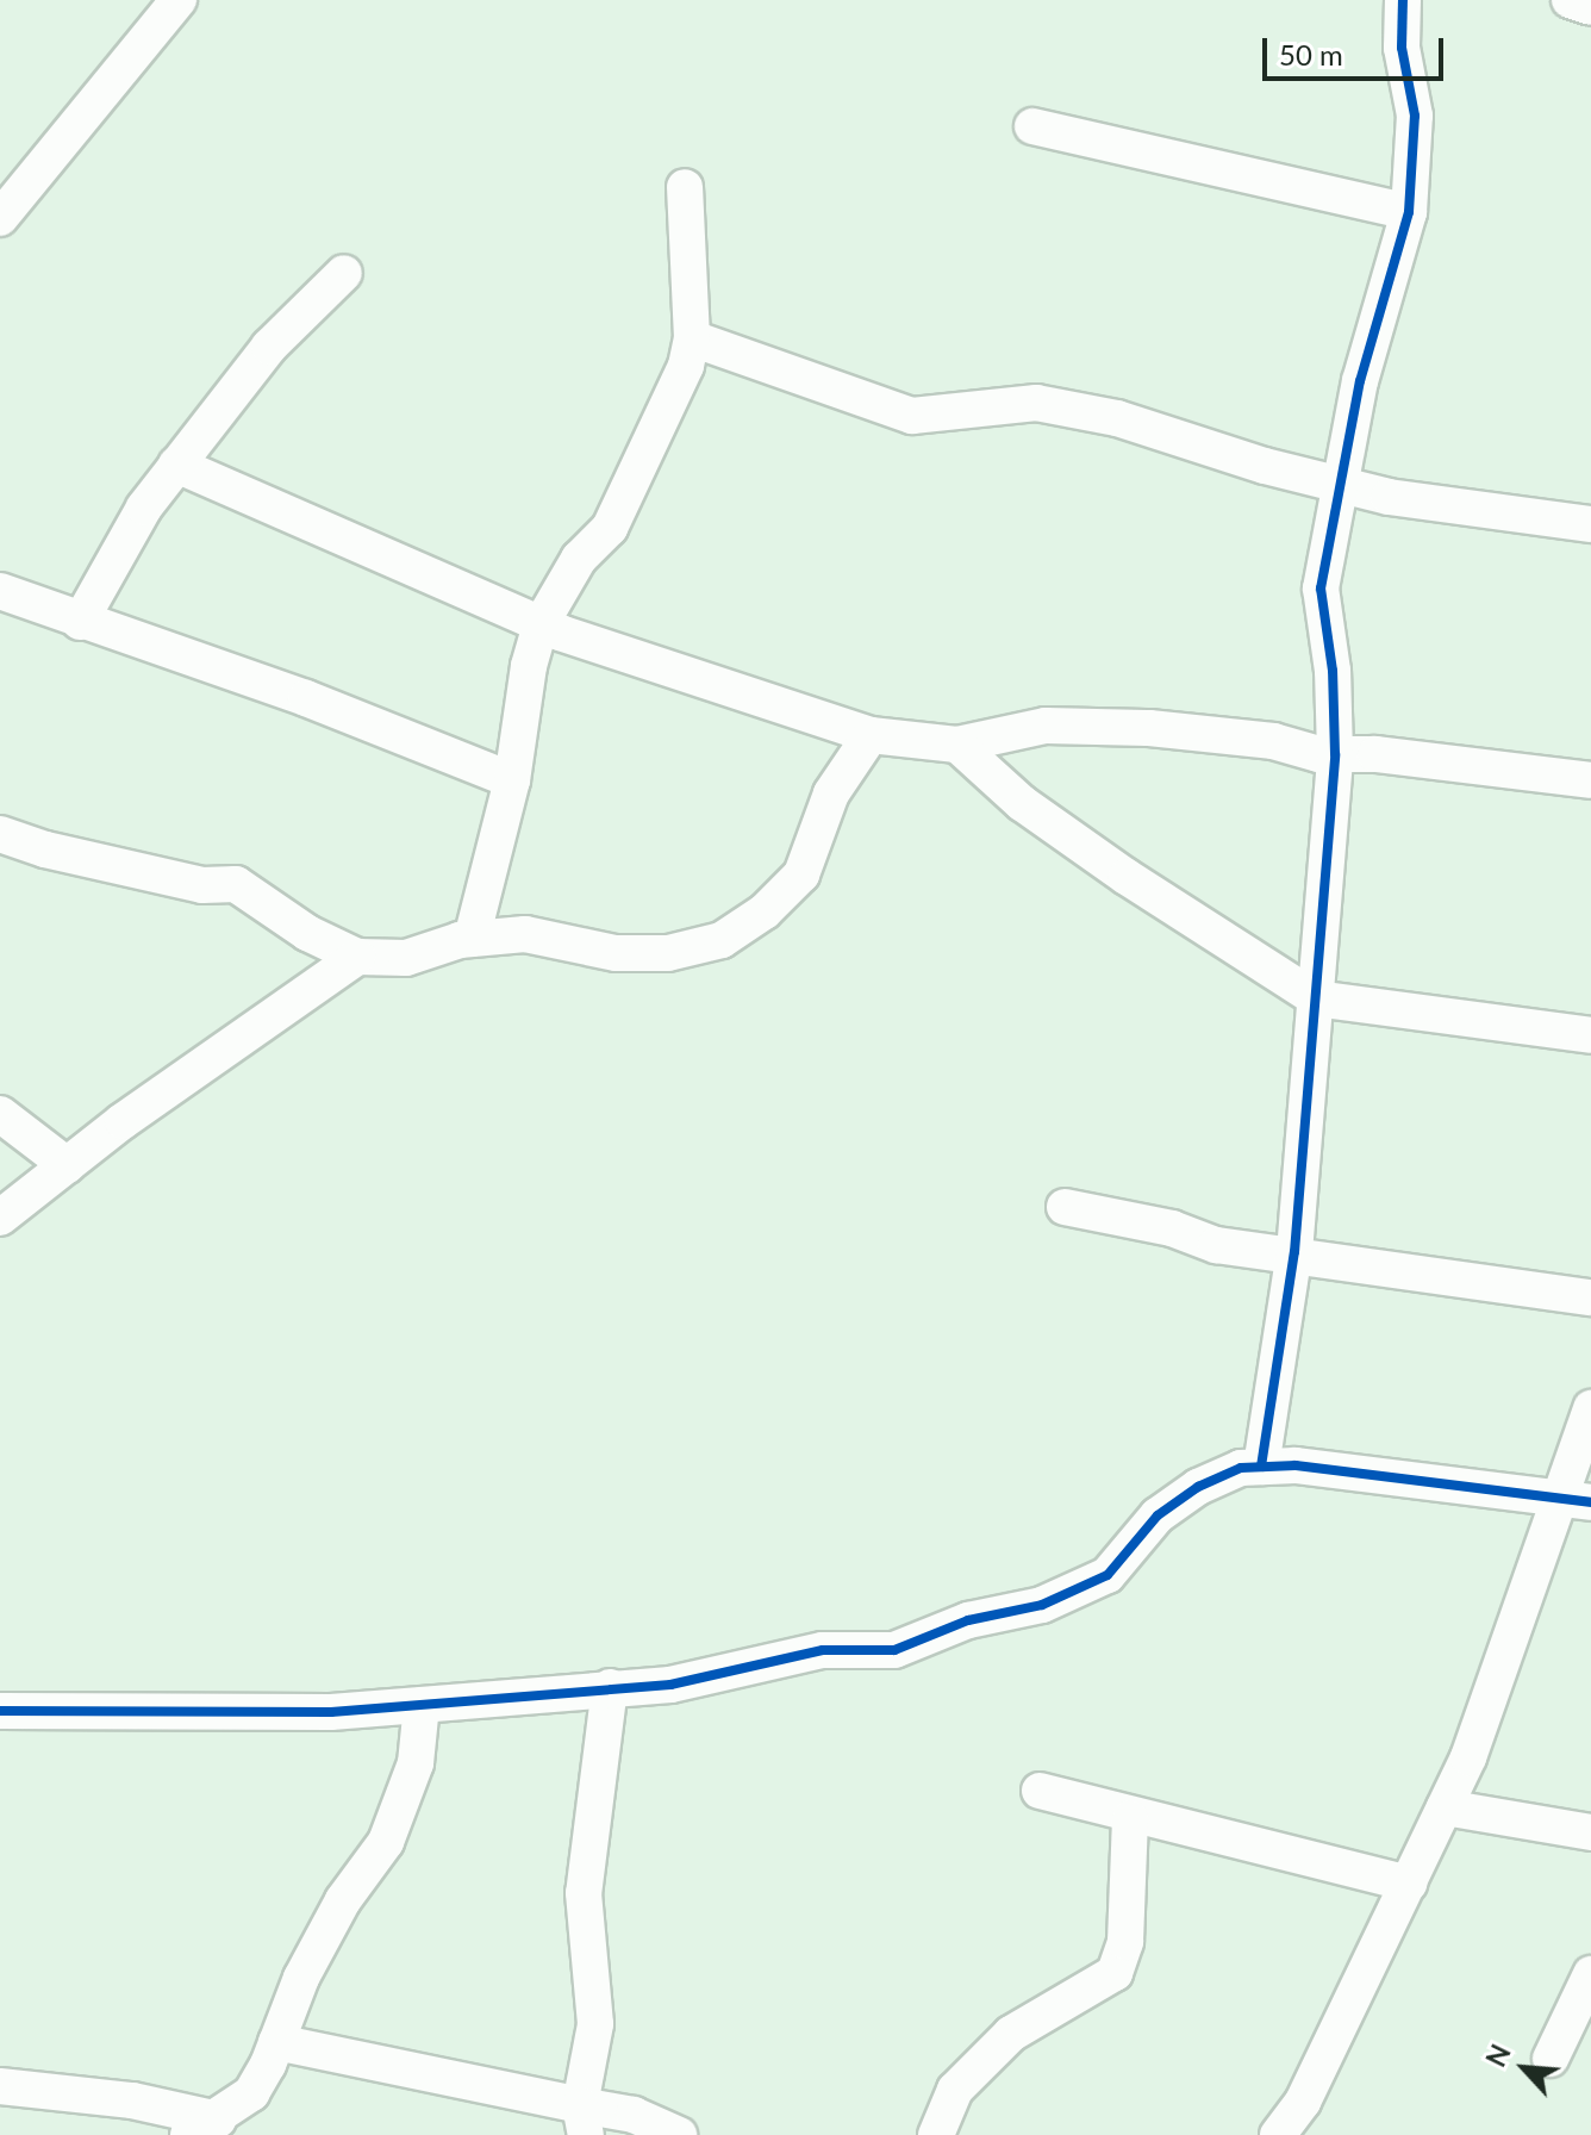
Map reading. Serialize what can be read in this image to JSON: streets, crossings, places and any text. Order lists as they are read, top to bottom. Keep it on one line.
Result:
{"scale_bar":"50 m","north":"top left"}
